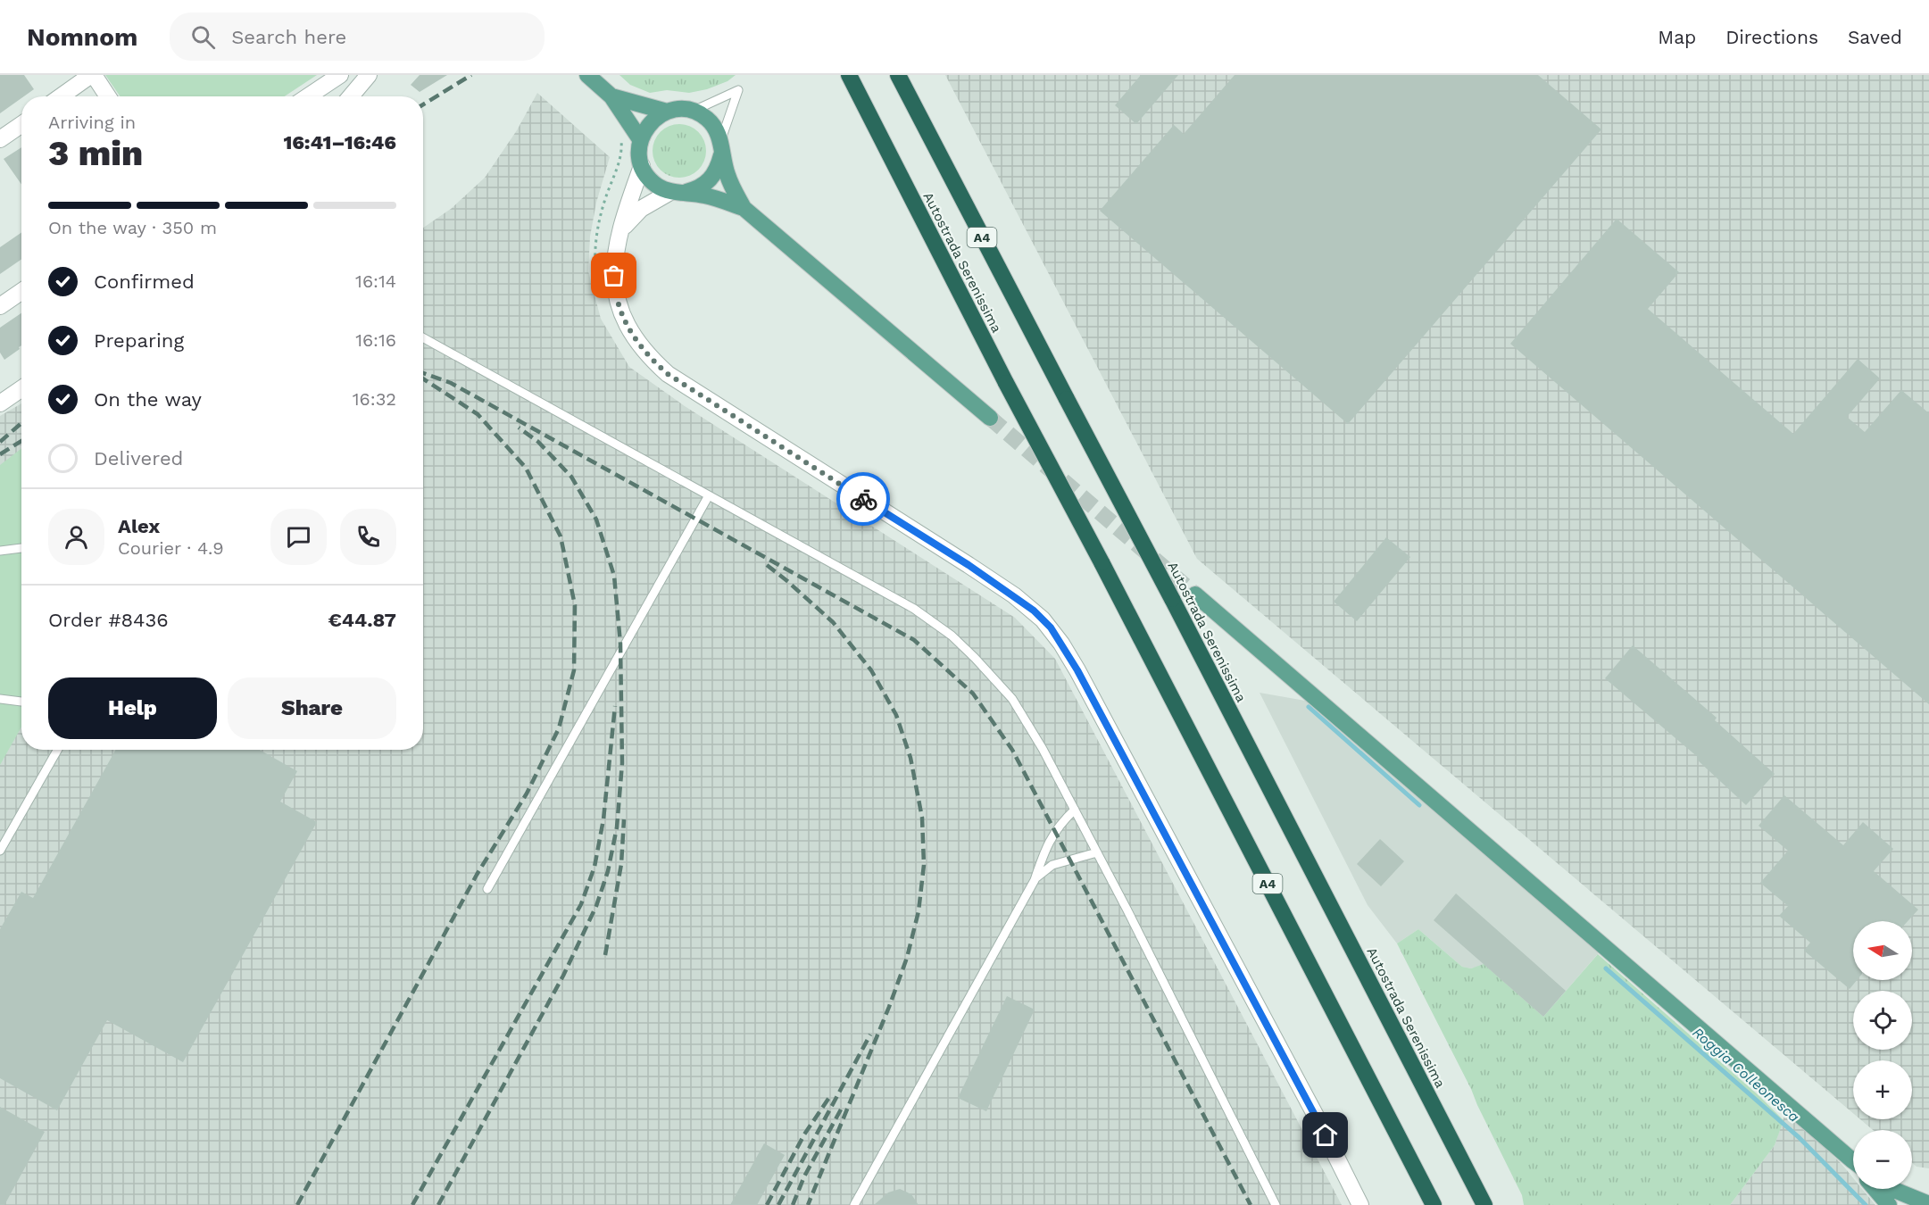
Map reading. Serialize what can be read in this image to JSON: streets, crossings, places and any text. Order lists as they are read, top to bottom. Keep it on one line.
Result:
{"streets":{"highway":["A4","Autostrada Serenissima"]},"water":["Roggia Colleonesca"],"north":"left","page":{"header":"Nomnom","search":"Search here","nav":["Map","Directions","Saved"],"heading":["3 min","Arriving in","16:41–16:46"],"panel":["Alex","Courier · 4.9","Order #8436","€44.87"],"bar":"On the way · 350 m","list":[["Confirmed","16:14"],["Preparing","16:16"],["On the way","16:32"],"Delivered"],"buttons":["Help","Share"],"map_buttons":["+","−"]}}
